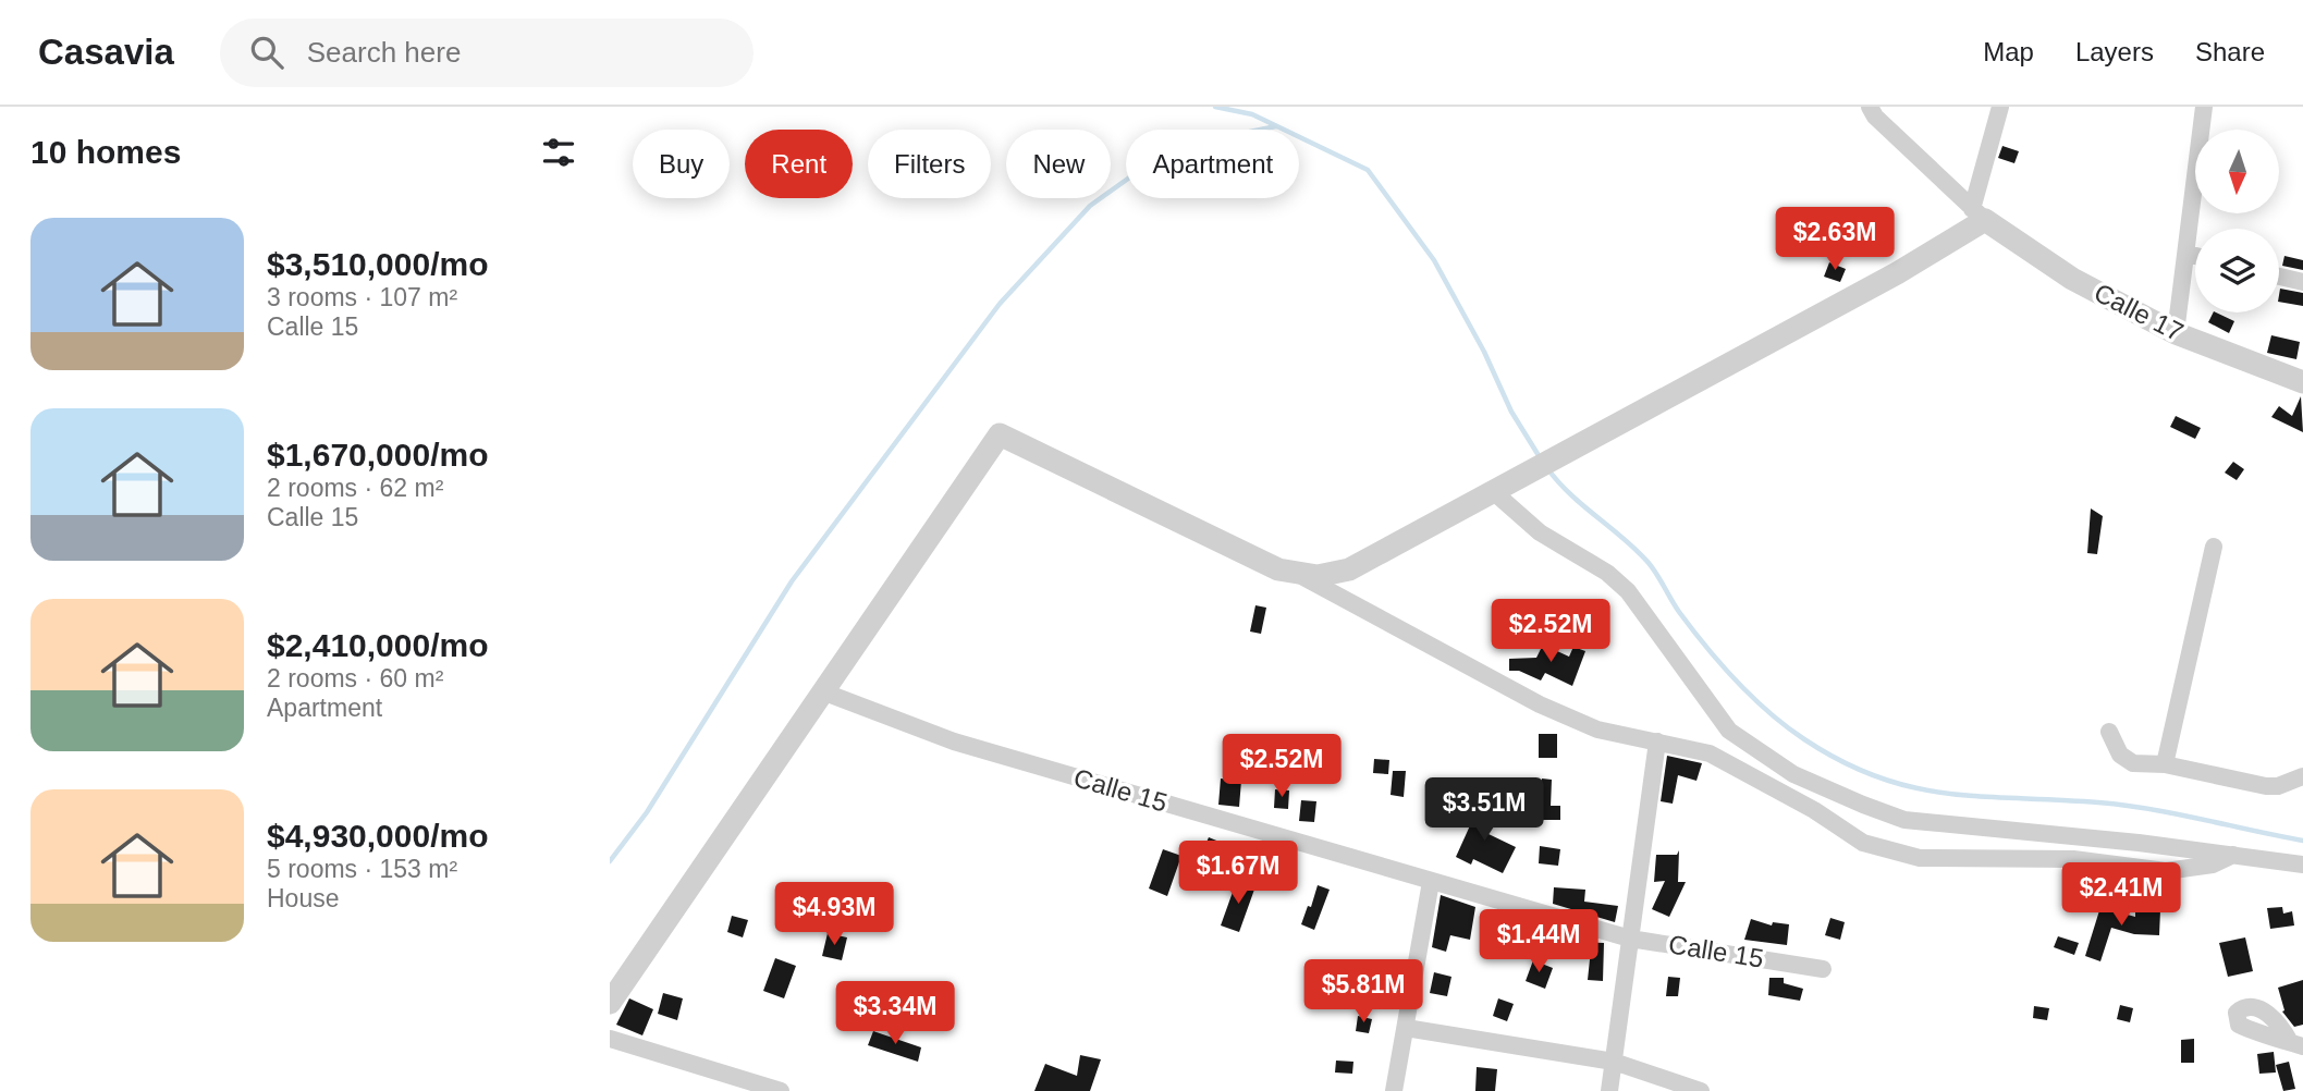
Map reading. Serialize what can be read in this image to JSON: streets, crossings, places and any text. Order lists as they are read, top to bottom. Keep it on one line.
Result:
{"streets":{"street":["Calle 17","Calle 15"]},"north":"bottom","page":{"header":"Casavia","search":"Search here","nav":["Map","Layers","Share"],"heading":"10 homes","chip":["Buy","Rent","Filters","New","Apartment"],"list":[{"name":"$3,510,000/mo","note":"3 rooms · 107 m² · Calle 15"},{"name":"$1,670,000/mo","note":"2 rooms · 62 m² · Calle 15"},{"name":"$2,410,000/mo","note":"2 rooms · 60 m² · Apartment"},{"name":"$4,930,000/mo","note":"5 rooms · 153 m² · House"}],"price":["$2.63M","$2.52M","$2.52M","$3.51M","$1.67M","$2.41M","$4.93M","$1.44M","$5.81M","$3.34M"]}}
